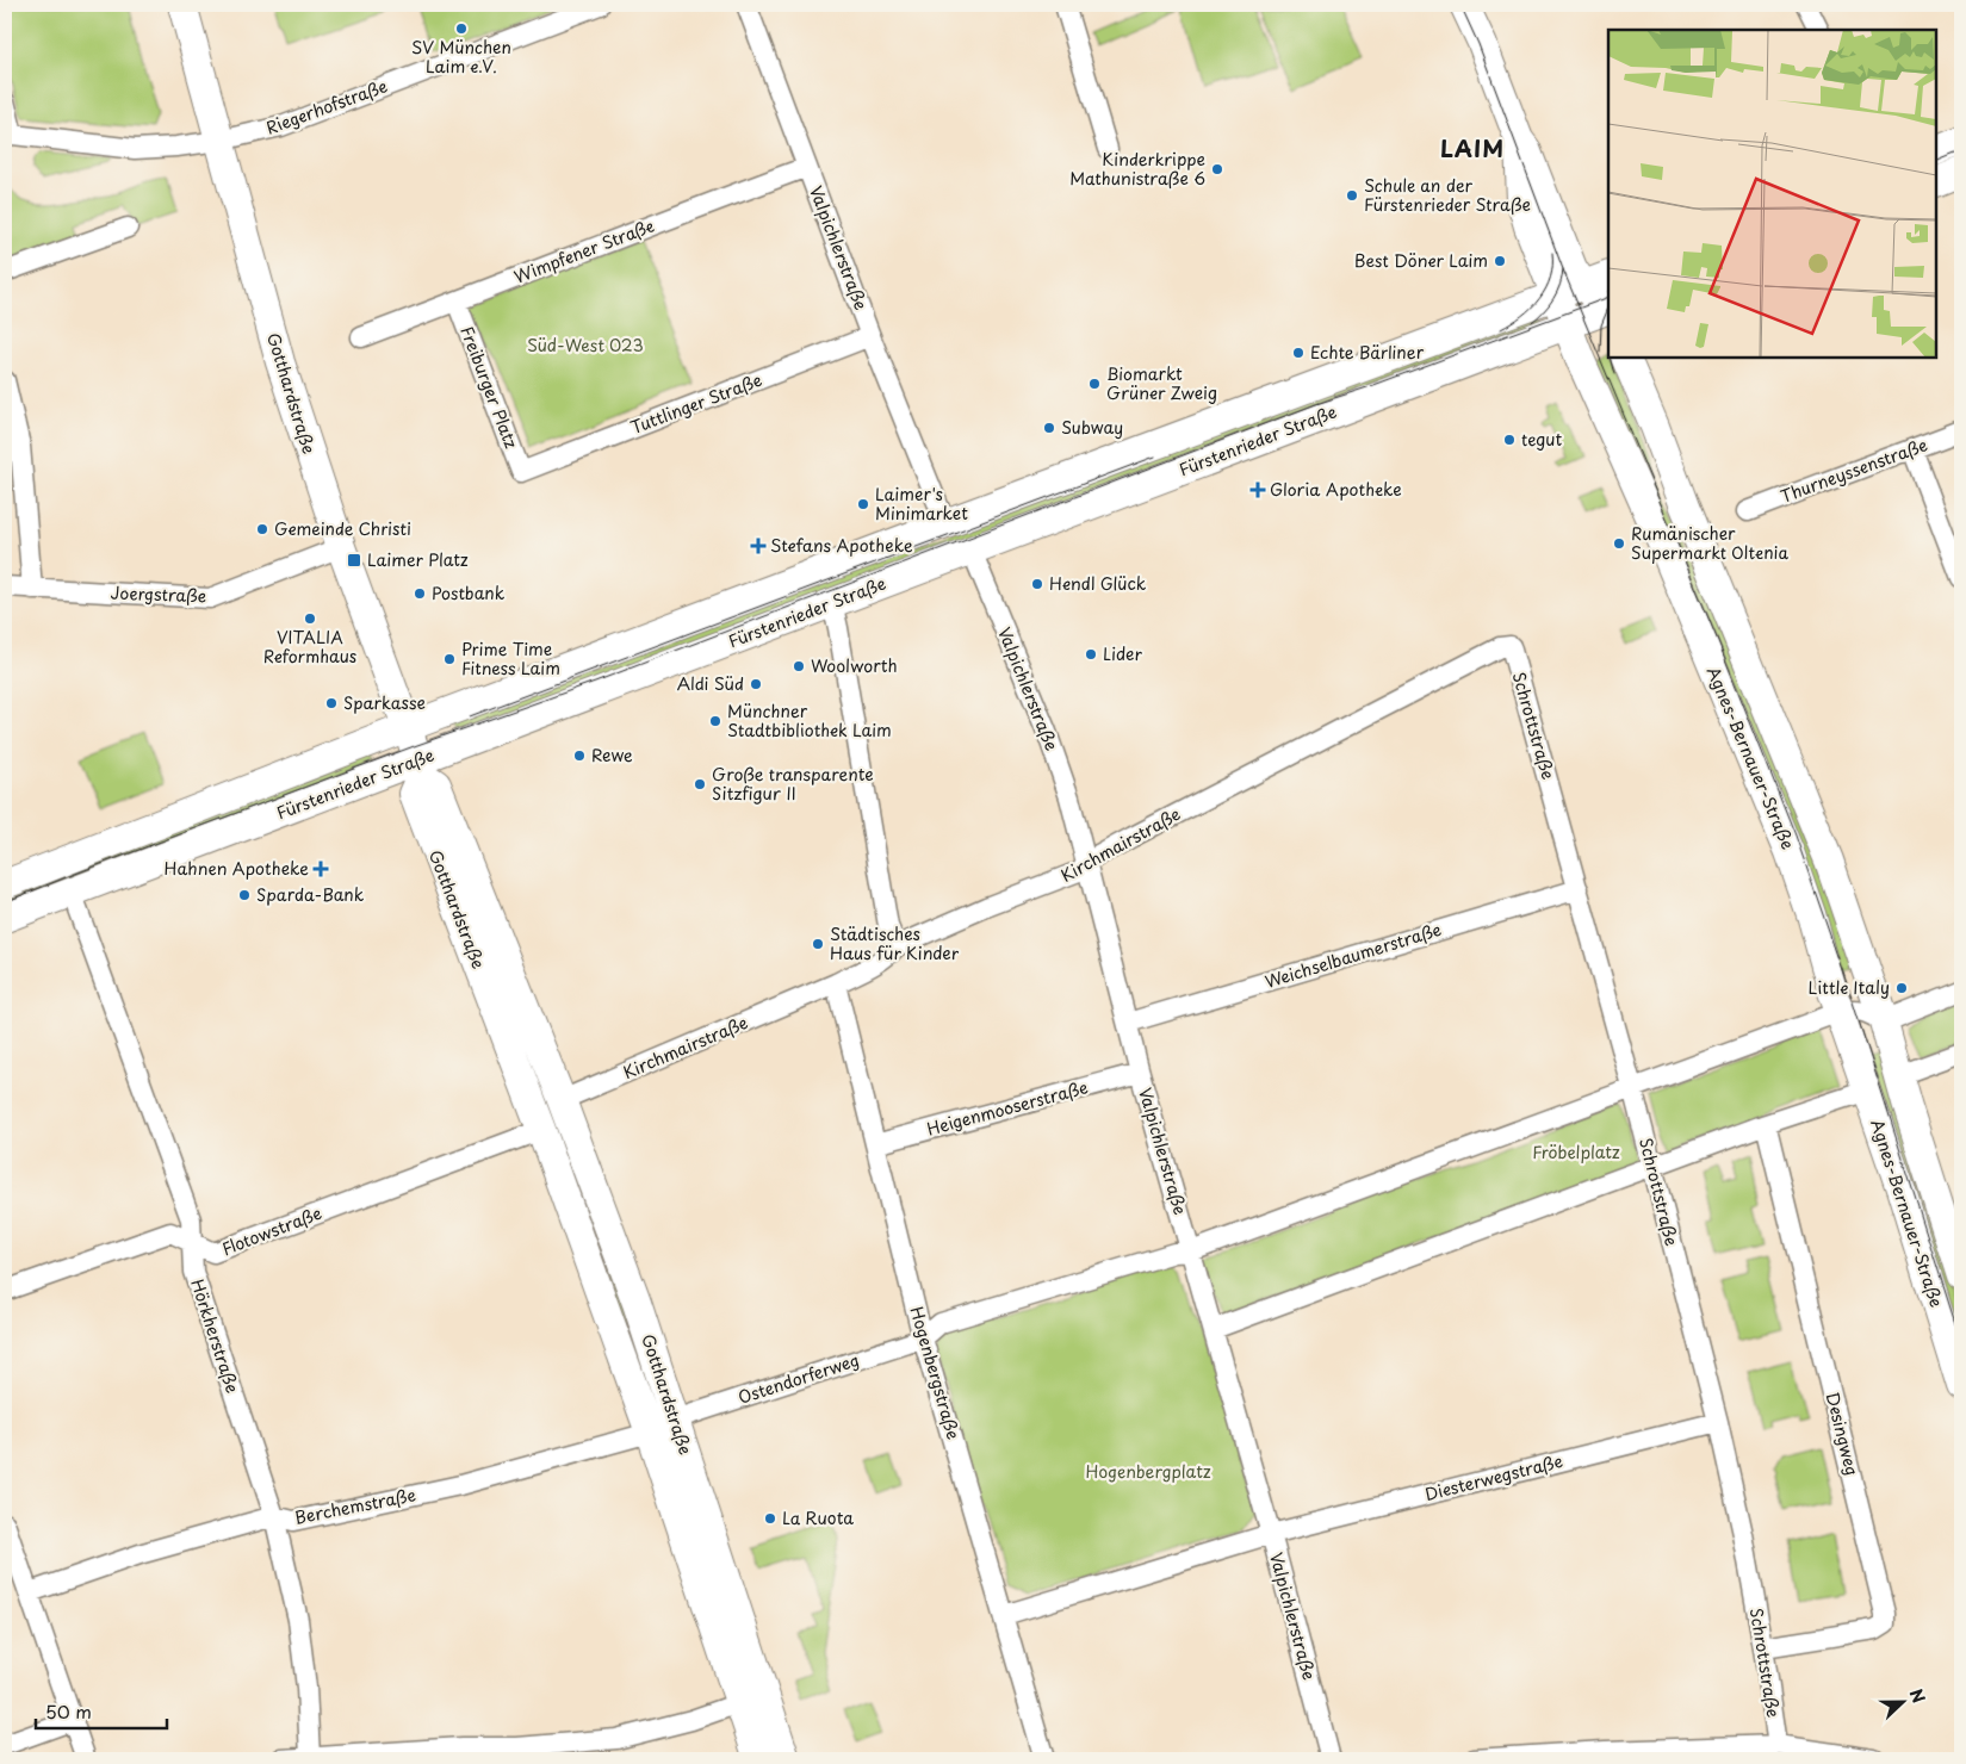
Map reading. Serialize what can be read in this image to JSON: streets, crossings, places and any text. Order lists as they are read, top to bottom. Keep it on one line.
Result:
{"streets":{"main road":["Gotthardstraße","Fürstenrieder Straße","Agnes-Bernauer-Straße"],"street":["Riegerhofstraße","Valpichlerstraße","Wimpfener Straße","Freiburger Platz","Tuttlinger Straße","Thurneyssenstraße","Joergstraße","Schrottstraße","Kirchmairstraße","Weichselbaumerstraße","Heigenmooserstraße","Flotowstraße","Hörkherstraße","Hogenbergstraße","Ostendorferweg","Desingweg","Diesterwegstraße","Berchemstraße"]},"crossings":[["Riegerhofstraße","Gotthardstraße"],["Valpichlerstraße","Wimpfener Straße"],["Valpichlerstraße","Tuttlinger Straße"],["Valpichlerstraße","Fürstenrieder Straße"],["Valpichlerstraße","Kirchmairstraße"],["Valpichlerstraße","Weichselbaumerstraße"],["Valpichlerstraße","Heigenmooserstraße"],["Valpichlerstraße","Diesterwegstraße"],["Wimpfener Straße","Freiburger Platz"],["Freiburger Platz","Tuttlinger Straße"],["Gotthardstraße","Fürstenrieder Straße"],["Gotthardstraße","Joergstraße"],["Gotthardstraße","Kirchmairstraße"],["Gotthardstraße","Flotowstraße"],["Gotthardstraße","Ostendorferweg"],["Gotthardstraße","Berchemstraße"],["Fürstenrieder Straße","Agnes-Bernauer-Straße"],["Fürstenrieder Straße","Hörkherstraße"],["Schrottstraße","Kirchmairstraße"],["Schrottstraße","Weichselbaumerstraße"],["Schrottstraße","Desingweg"],["Schrottstraße","Diesterwegstraße"],["Kirchmairstraße","Hogenbergstraße"],["Heigenmooserstraße","Hogenbergstraße"],["Flotowstraße","Hörkherstraße"],["Hörkherstraße","Berchemstraße"],["Hogenbergstraße","Ostendorferweg"]],"districts":["LAIM"],"parks":["Süd-West 023","Fröbelplatz","Hogenbergplatz"],"places":{"other":["SV München Laim e.V.","Kinderkrippe Mathunistraße 6","Schule an der Fürstenrieder Straße","Best Döner Laim","Echte Bärliner","Biomarkt Grüner Zweig","Subway","tegut","Laimer's Minimarket","Gemeinde Christi","Rumänischer Supermarkt Oltenia","Hendl Glück","Postbank","VITALIA Reformhaus","Lider","Prime Time Fitness Laim","Woolworth","Aldi Süd","Sparkasse","Münchner Stadtbibliothek Laim","Rewe","Große transparente Sitzfigur II","Sparda-Bank","Städtisches Haus für Kinder","Little Italy","La Ruota"],"health":["Gloria Apotheke","Stefans Apotheke","Hahnen Apotheke"],"transit":["Laimer Platz"]},"scale_bar":"50 m","north":"right"}
